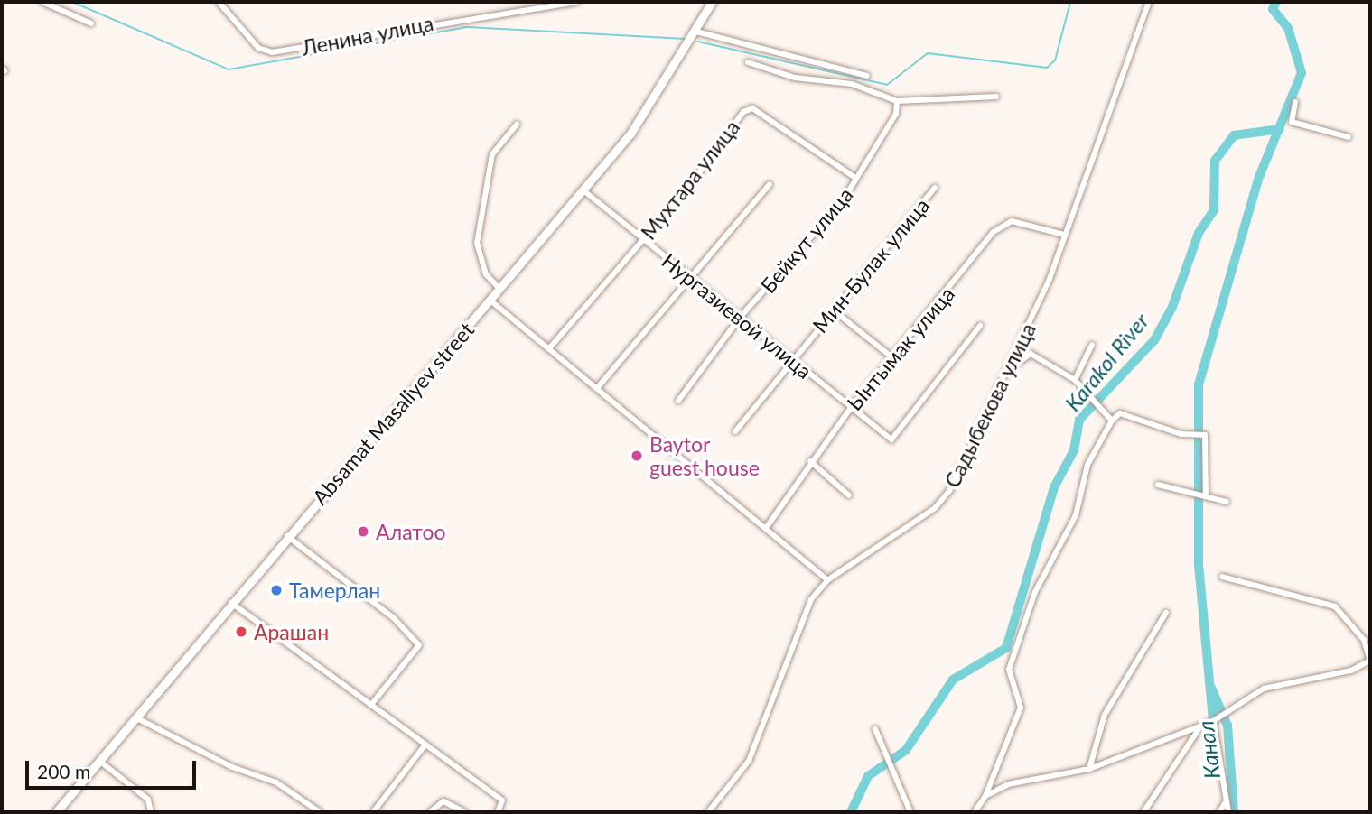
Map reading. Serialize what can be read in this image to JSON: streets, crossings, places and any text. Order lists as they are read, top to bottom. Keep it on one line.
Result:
{"streets":{"street":["Ленина улица","Мухтара улица","Бейкут улица","Мин-Булак улица","Нургазиевой улица","Ынтымак улица","Садыбекова улица","Absamat Masaliyev street"]},"crossings":[["Мухтара улица","Бейкут улица"],["Мухтара улица","Нургазиевой улица"],["Бейкут улица","Нургазиевой улица"],["Мин-Булак улица","Нургазиевой улица"],["Нургазиевой улица","Ынтымак улица"],["Нургазиевой улица","Absamat Masaliyev street"],["Ынтымак улица","Садыбекова улица"]],"water":["Karakol River","Канал"],"places":["Baytor guest house","Алатоо","Тамерлан","Арашан"],"scale_bar":"200 m"}
